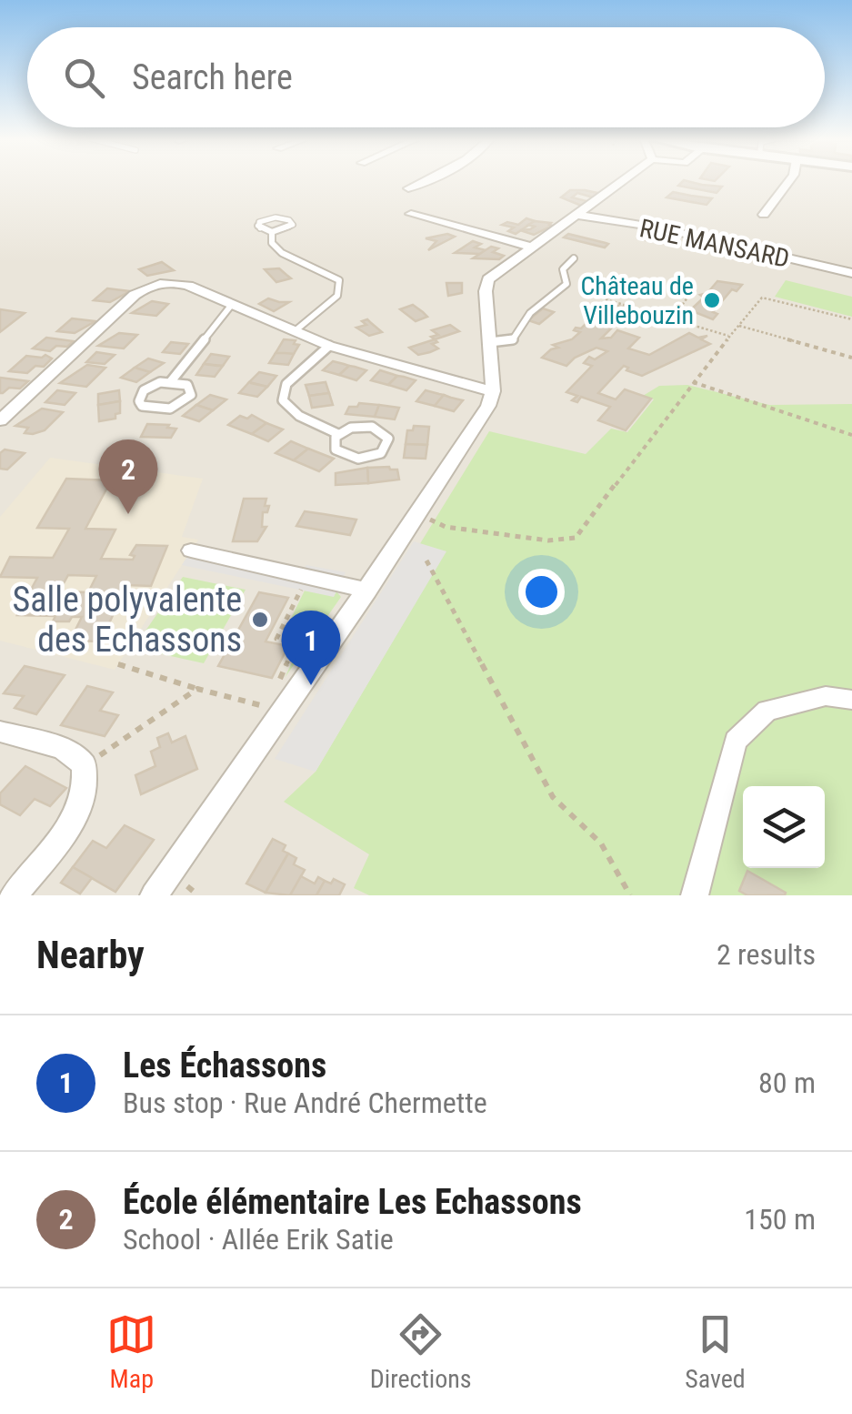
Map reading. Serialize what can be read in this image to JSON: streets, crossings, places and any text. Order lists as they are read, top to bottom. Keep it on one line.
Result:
{"streets":{"street":["RUE MANSARD"]},"places":["Château de Villebouzin","Salle polyvalente des Echassons"],"page":{"search":"Search here","pins":["2","1"],"heading":["Nearby","2 results"],"list":[{"mark":"1","name":"Les Échassons","note":"Bus stop · Rue André Chermette","value":"80 m"},{"mark":"2","name":"École élémentaire Les Echassons","note":"School · Allée Erik Satie","value":"150 m"}],"nav":["Map","Directions","Saved"]}}
